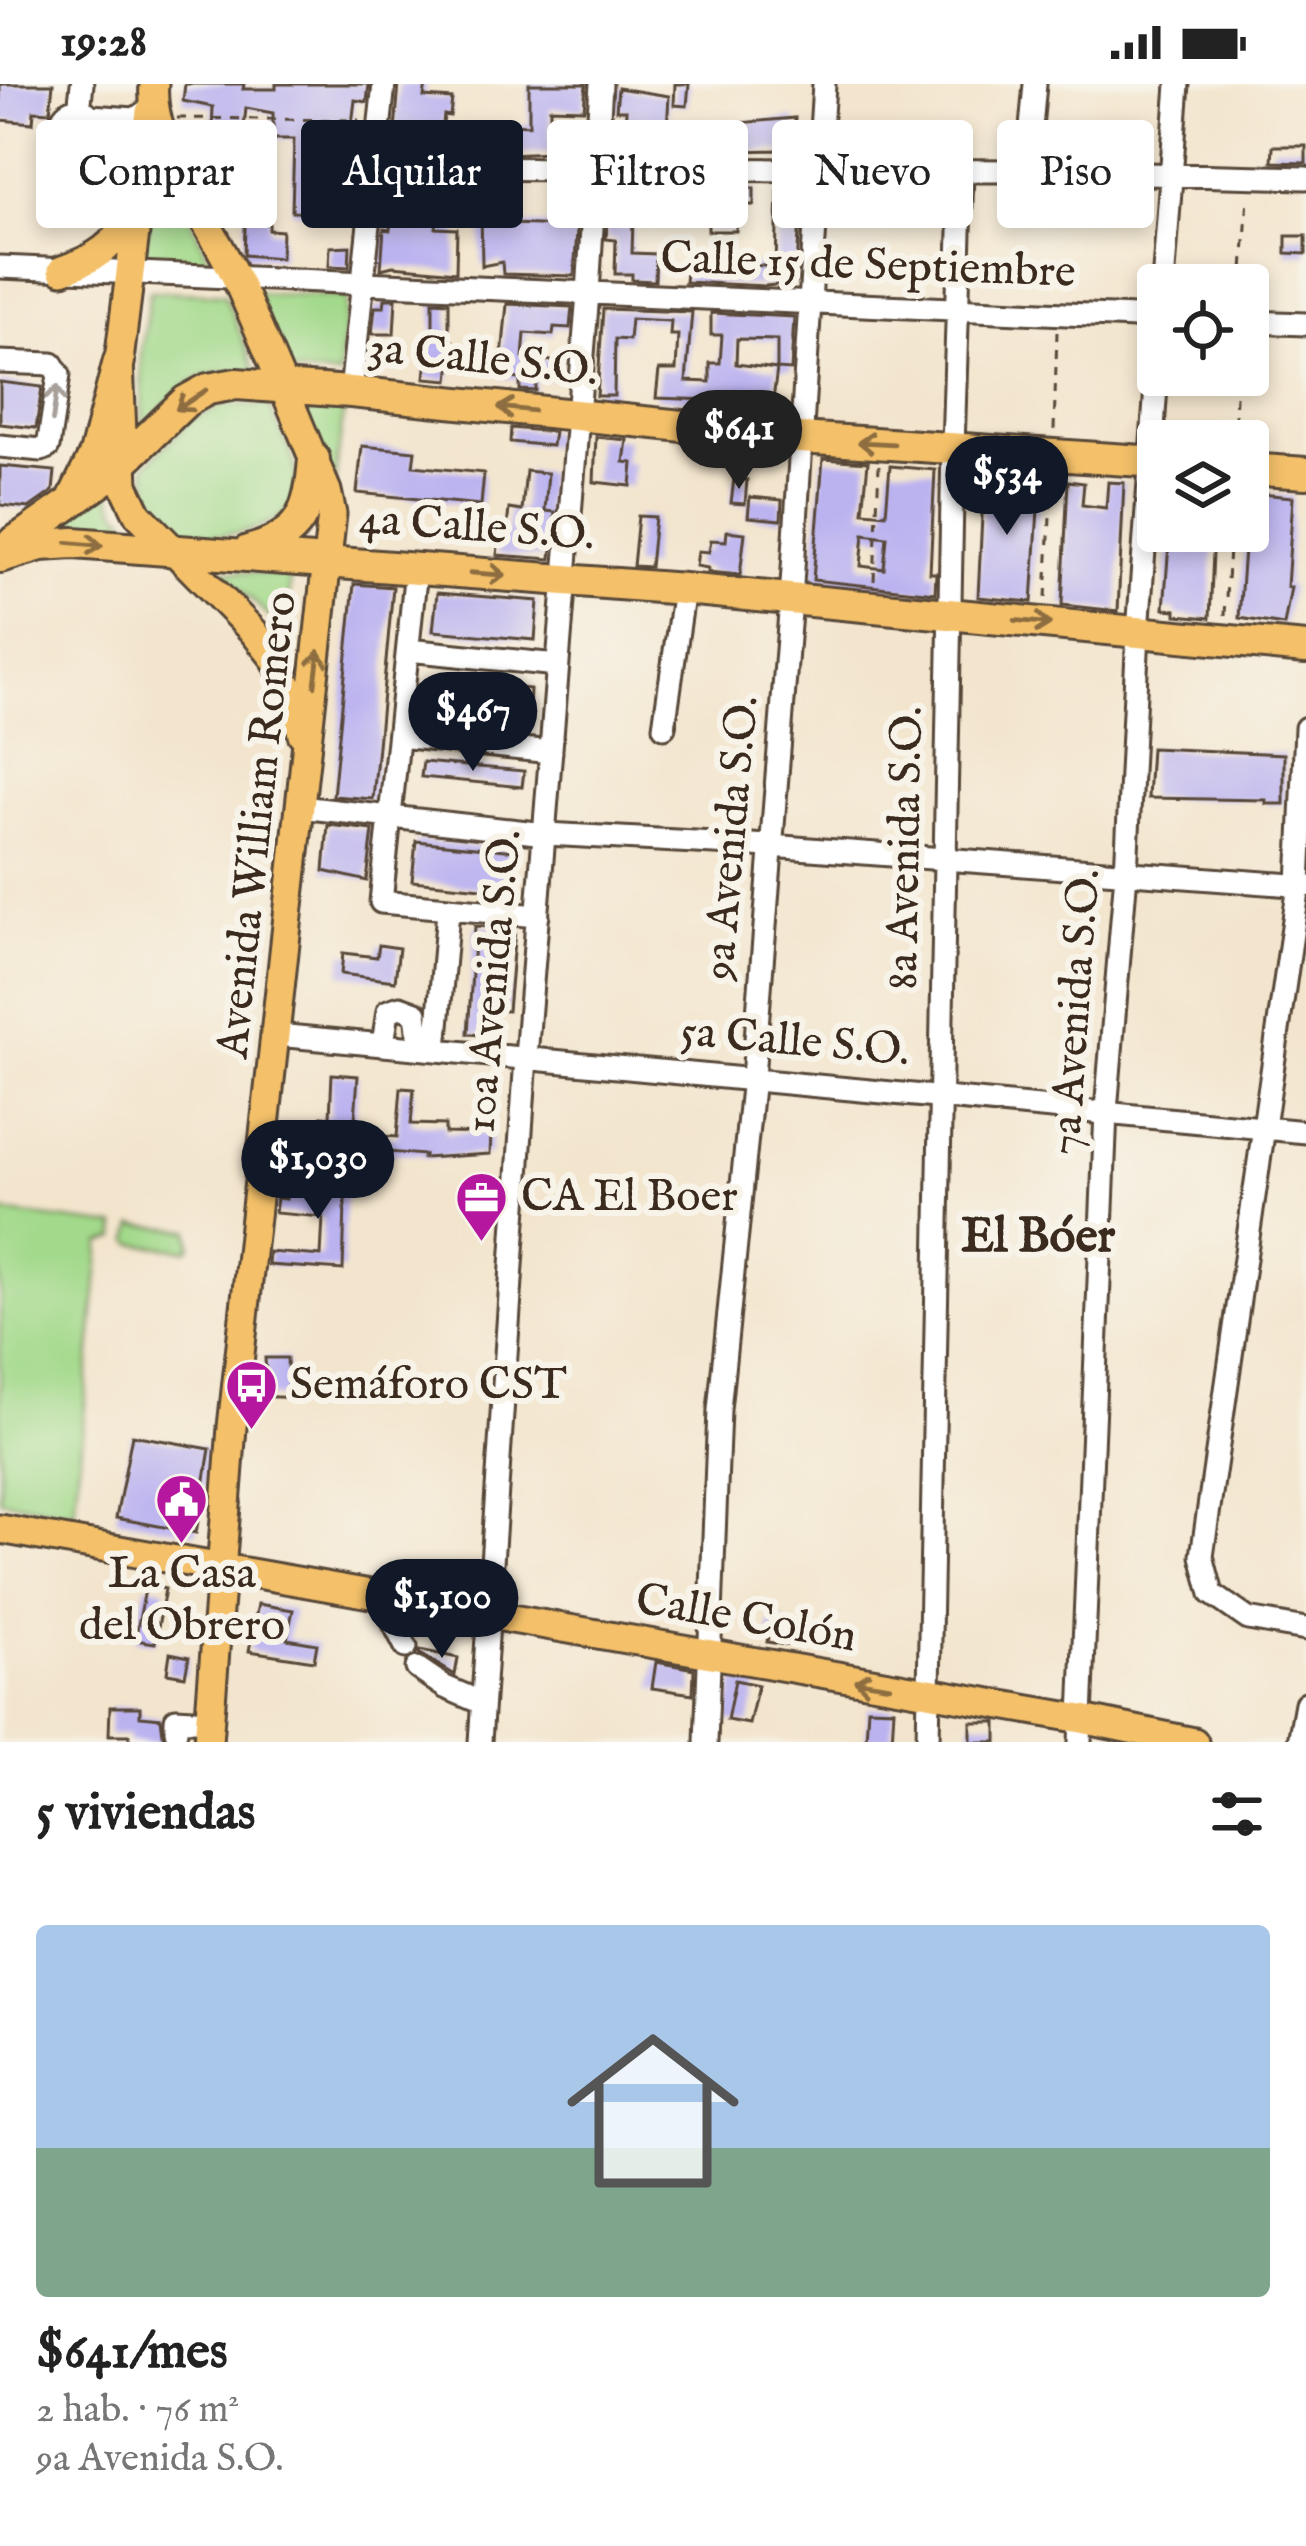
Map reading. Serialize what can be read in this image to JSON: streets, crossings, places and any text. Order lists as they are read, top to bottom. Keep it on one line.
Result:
{"streets":{"highway":["3a Calle S.O.","4a Calle S.O."],"main road":["Avenida William Romero","Calle Colón"],"street":["Calle 15 de Septiembre","9a Avenida S.O.","8a Avenida S.O.","10a Avenida S.O.","7a Avenida S.O.","5a Calle S.O."]},"crossings":[["Calle 15 de Septiembre","9a Avenida S.O."],["Calle 15 de Septiembre","8a Avenida S.O."],["Calle 15 de Septiembre","10a Avenida S.O."],["3a Calle S.O.","4a Calle S.O."],["3a Calle S.O.","Avenida William Romero"],["3a Calle S.O.","9a Avenida S.O."],["3a Calle S.O.","8a Avenida S.O."],["3a Calle S.O.","10a Avenida S.O."],["4a Calle S.O.","Avenida William Romero"],["4a Calle S.O.","9a Avenida S.O."],["4a Calle S.O.","8a Avenida S.O."],["4a Calle S.O.","10a Avenida S.O."],["4a Calle S.O.","7a Avenida S.O."],["Avenida William Romero","5a Calle S.O."],["Avenida William Romero","Calle Colón"],["9a Avenida S.O.","5a Calle S.O."],["9a Avenida S.O.","Calle Colón"],["8a Avenida S.O.","5a Calle S.O."],["8a Avenida S.O.","Calle Colón"],["10a Avenida S.O.","5a Calle S.O."],["10a Avenida S.O.","Calle Colón"],["7a Avenida S.O.","5a Calle S.O."],["7a Avenida S.O.","Calle Colón"]],"one_way":["3a Calle S.O."],"districts":["El Bóer"],"places":{"office":["CA El Boer"],"bus stop":["Semáforo CST"],"public building":["La Casa del Obrero"]},"page":{"status":"19:28","chip":["Comprar","Alquilar","Filtros","Nuevo","Piso"],"price":["$641","$534","$467","$1,030","$1,100"],"heading":"5 viviendas","list":[{"name":"$641/mes","note":"2 hab. · 76 m² · 9a Avenida S.O."}]}}
